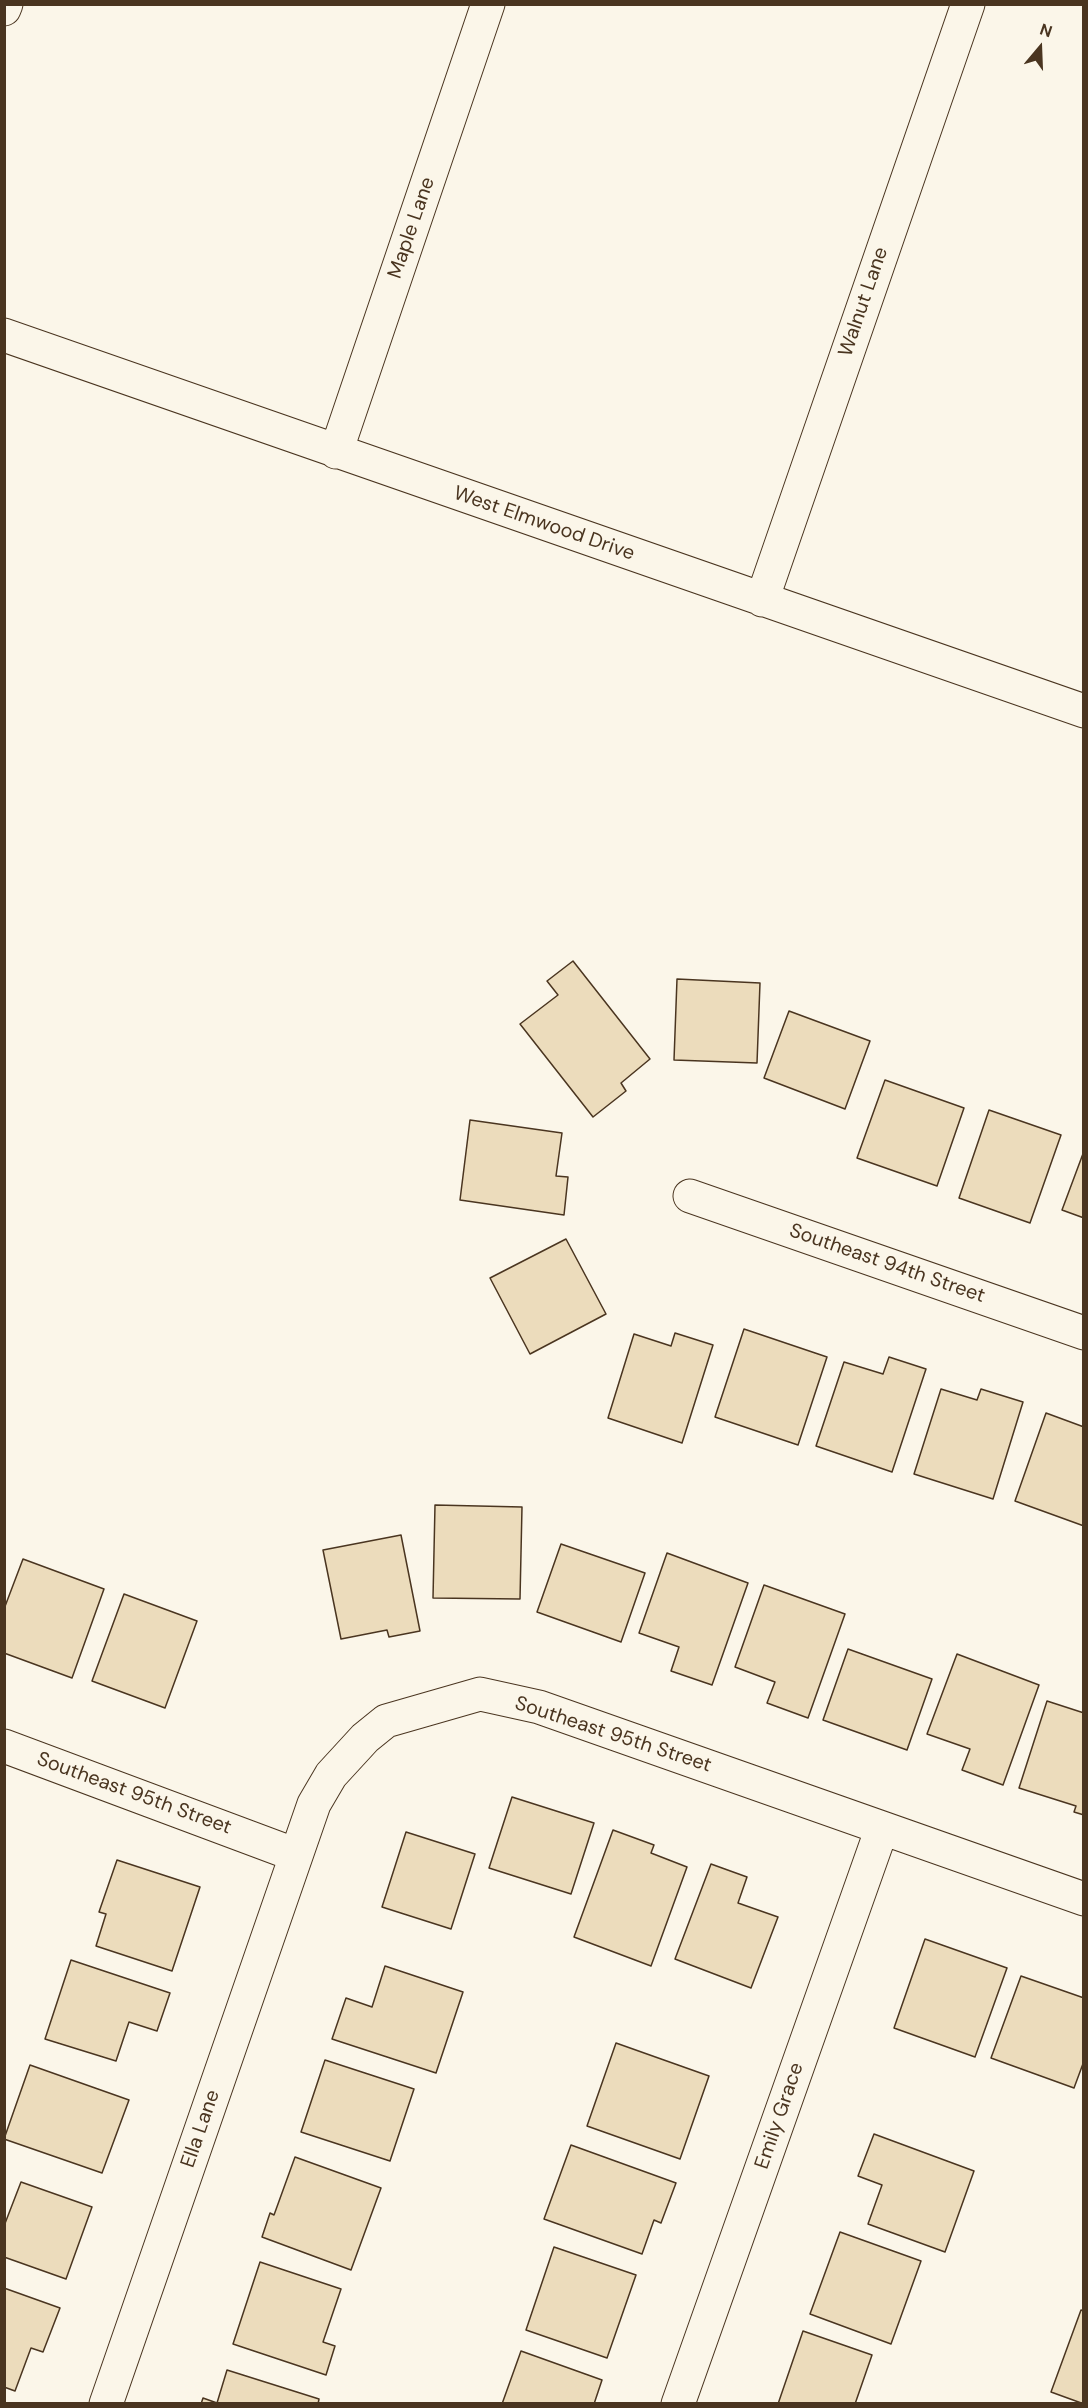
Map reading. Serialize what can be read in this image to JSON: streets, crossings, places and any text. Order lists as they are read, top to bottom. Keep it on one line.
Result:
{"streets":{"street":["Maple Lane","Walnut Lane","West Elmwood Drive","Southeast 94th Street","Southeast 95th Street","Emily Grace","Ella Lane"]},"crossings":[["Maple Lane","West Elmwood Drive"],["Walnut Lane","West Elmwood Drive"],["Southeast 95th Street","Emily Grace"],["Southeast 95th Street","Ella Lane"]],"north":"top"}
